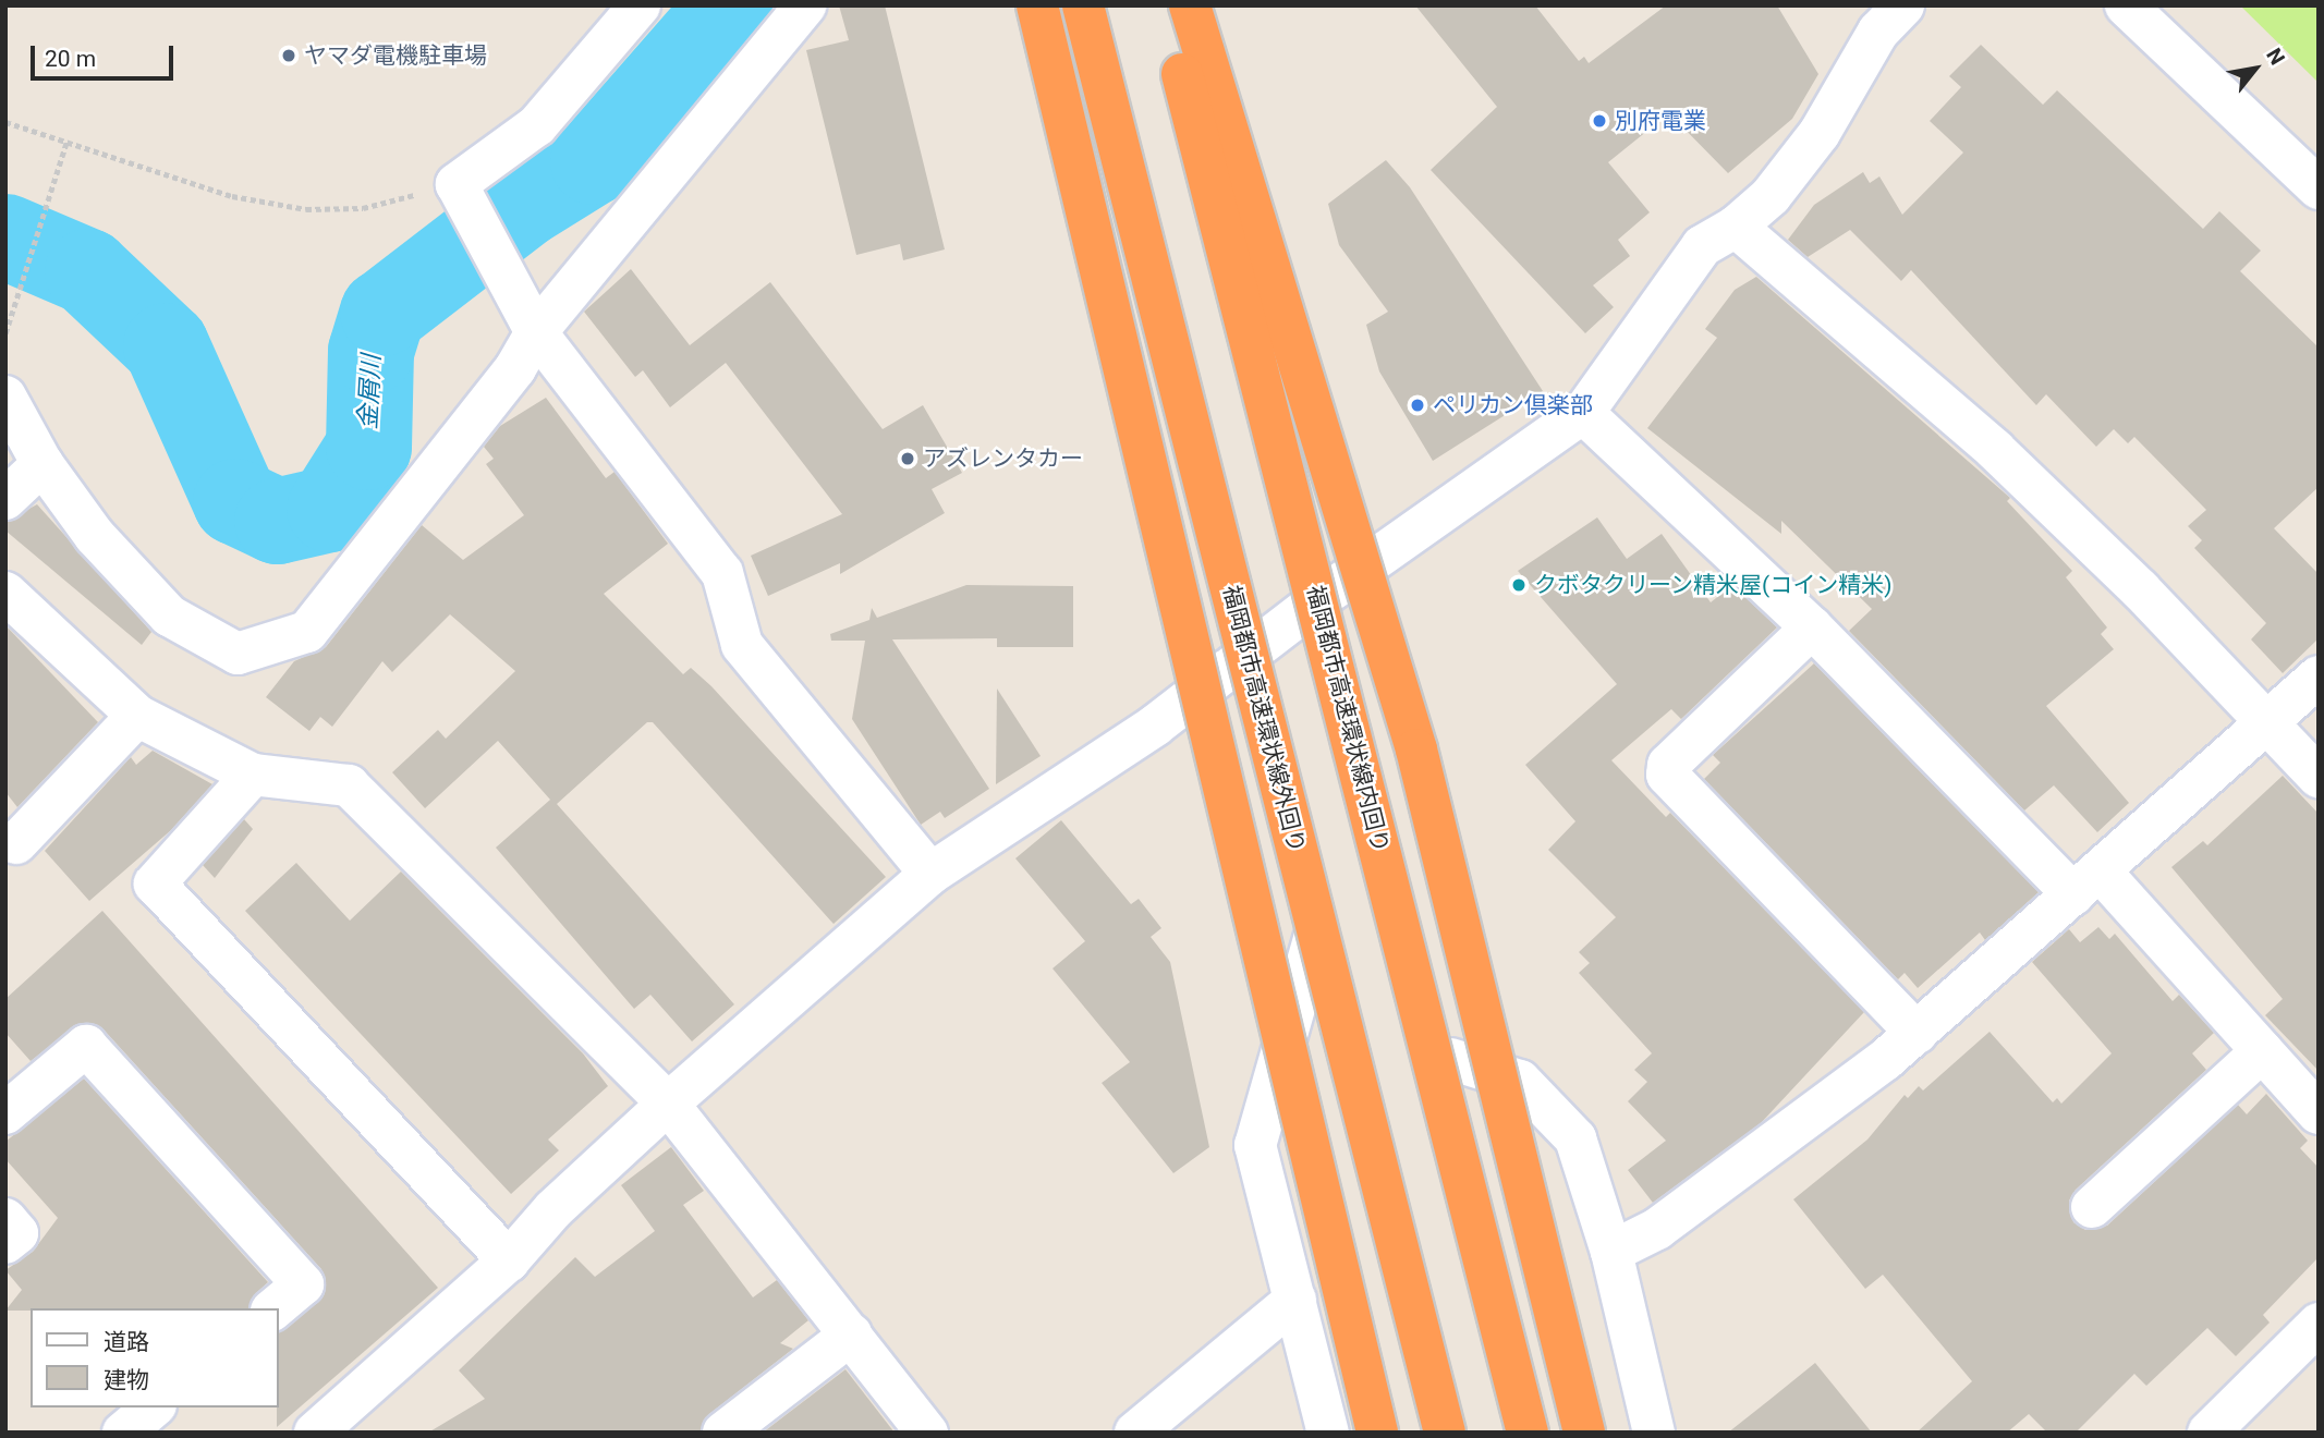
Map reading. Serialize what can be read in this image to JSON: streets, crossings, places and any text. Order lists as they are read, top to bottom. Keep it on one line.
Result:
{"streets":{"highway":["福岡都市高速環状線外回り","福岡都市高速環状線内回り"]},"water":["金屑川"],"places":["ヤマダ電機駐車場","別府電業","ペリカン倶楽部","アズレンタカー","クボタクリーン精米屋(コイン精米)"],"legend":["道路","建物"],"scale_bar":"20 m","north":"top right"}
